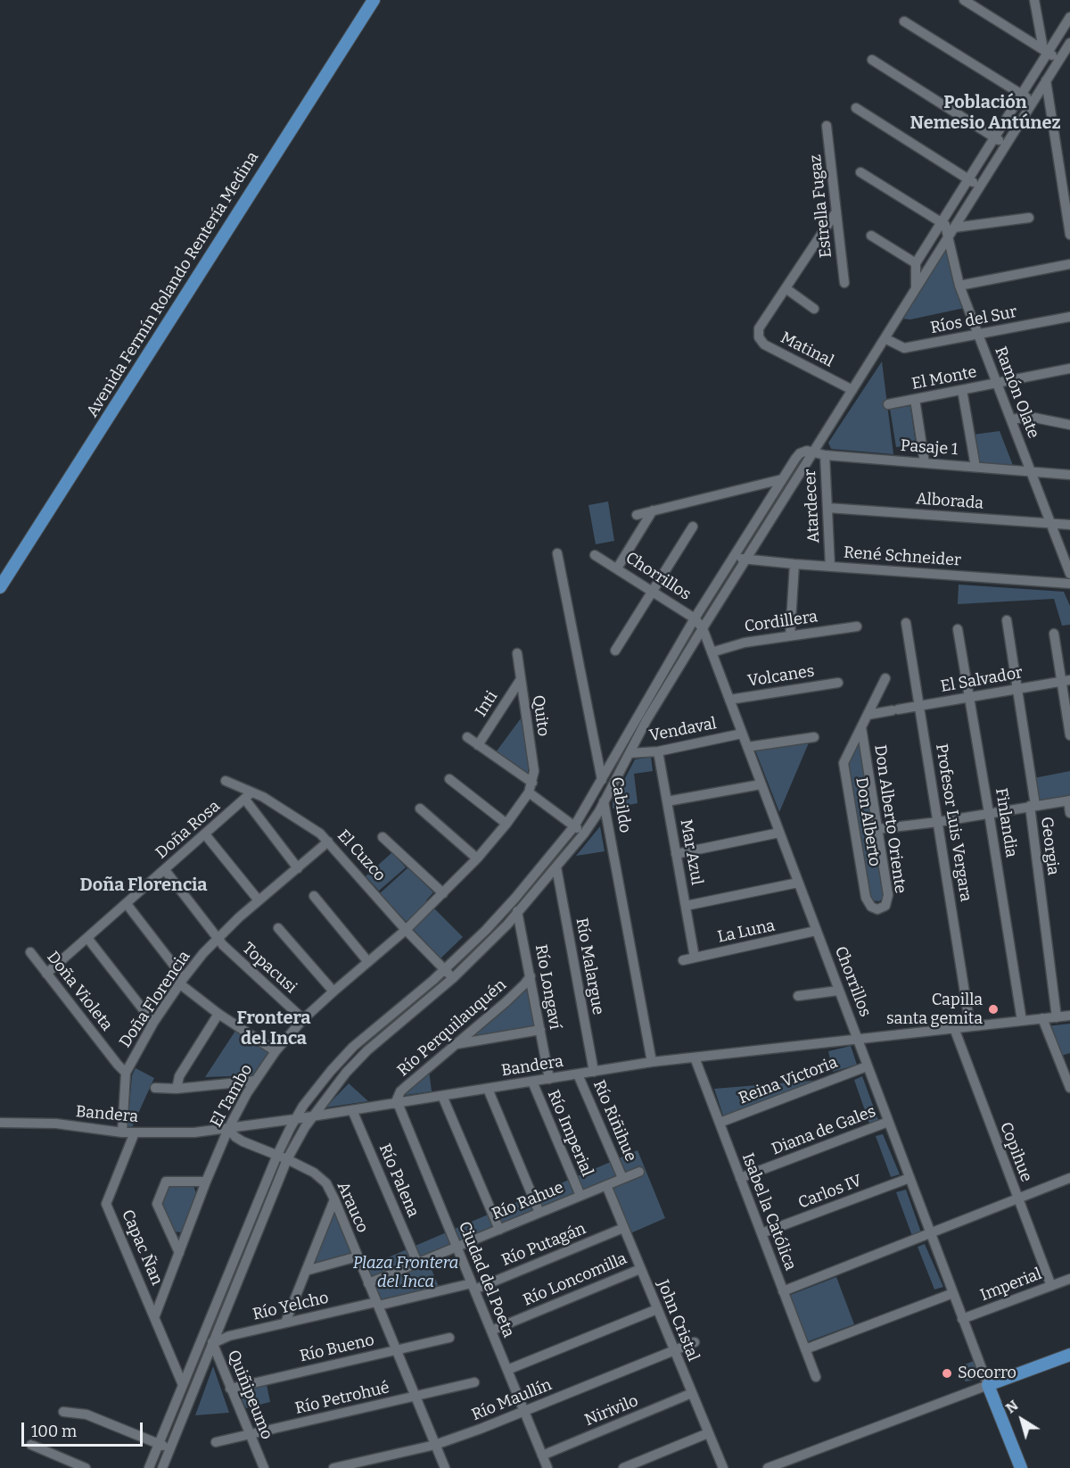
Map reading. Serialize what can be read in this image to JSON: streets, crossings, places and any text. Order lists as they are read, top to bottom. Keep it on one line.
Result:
{"streets":{"main road":["Avenida Fermín Rolando Rentería Medina","Chorrillos"],"street":["Estrella Fugaz","Ríos del Sur","Matinal","El Monte","Ramón Olate","Pasaje 1","Alborada","Atardecer","René Schneider","Cordillera","Volcanes","El Salvador","Inti","Quito","Vendaval","Cabildo","Don Alberto Oriente","Don Alberto","Profesor Luis Vergara","Finlandia","Doña Rosa","Georgia","Mar Azul","El Cuzco","La Luna","Río Malargue","Topacusi","Río Longaví","Doña Violeta","Doña Florencia","Río Perquilauquén","Bandera","Reina Victoria","El Tambo","Río Riñihue","Diana de Gales","Río Imperial","Copihue","Río Palena","Carlos IV","Río Rahue","Arauco","Isabel la Católica","Río Putagán","Capac Ñan","Ciudad del Poeta","Río Loncomilla","Imperial","Río Yelcho","John Cristal","Río Bueno","Quiñipeumo","Río Petrohué","Río Maullín","Nirivilo"]},"crossings":[["Ríos del Sur","Ramón Olate"],["El Monte","Ramón Olate"],["Ramón Olate","Pasaje 1"],["Ramón Olate","Alborada"],["Pasaje 1","Atardecer"],["Alborada","Atardecer"],["Atardecer","René Schneider"],["Chorrillos","Cordillera"],["Chorrillos","Volcanes"],["Chorrillos","Vendaval"],["Chorrillos","La Luna"],["Chorrillos","Bandera"],["Chorrillos","Reina Victoria"],["Chorrillos","Diana de Gales"],["Chorrillos","Carlos IV"],["Chorrillos","Imperial"],["El Salvador","Don Alberto"],["El Salvador","Profesor Luis Vergara"],["El Salvador","Finlandia"],["El Salvador","Georgia"],["Inti","Quito"],["Quito","El Tambo"],["Vendaval","Mar Azul"],["Cabildo","Bandera"],["Don Alberto Oriente","Don Alberto"],["Profesor Luis Vergara","Bandera"],["Finlandia","Bandera"],["Doña Rosa","El Cuzco"],["Doña Rosa","Topacusi"],["Doña Rosa","Doña Violeta"],["Georgia","Bandera"],["Mar Azul","La Luna"],["El Cuzco","Doña Florencia"],["El Cuzco","El Tambo"],["Río Malargue","Bandera"],["Topacusi","Doña Florencia"],["Topacusi","El Tambo"],["Río Longaví","Río Perquilauquén"],["Río Longaví","Bandera"],["Doña Violeta","Doña Florencia"],["Doña Florencia","Bandera"],["Río Perquilauquén","Bandera"],["Río Perquilauquén","Ciudad del Poeta"],["Bandera","El Tambo"],["Bandera","Río Riñihue"],["Bandera","Río Imperial"],["Bandera","Copihue"],["Bandera","Río Palena"],["Bandera","Arauco"],["Bandera","Isabel la Católica"],["Bandera","Capac Ñan"],["Bandera","Ciudad del Poeta"],["Reina Victoria","Isabel la Católica"],["El Tambo","Arauco"],["El Tambo","Capac Ñan"],["Río Riñihue","Río Rahue"],["Diana de Gales","Isabel la Católica"],["Río Imperial","Río Rahue"],["Copihue","Imperial"],["Río Palena","Río Rahue"],["Carlos IV","Isabel la Católica"],["Río Rahue","Arauco"],["Río Rahue","Ciudad del Poeta"],["Río Rahue","John Cristal"],["Arauco","Río Yelcho"],["Arauco","Río Bueno"],["Arauco","Río Petrohué"],["Arauco","Río Maullín"],["Río Putagán","Ciudad del Poeta"],["Río Putagán","Río Yelcho"],["Río Putagán","John Cristal"],["Ciudad del Poeta","Río Loncomilla"],["Ciudad del Poeta","Río Yelcho"],["Ciudad del Poeta","Río Maullín"],["Ciudad del Poeta","Nirivilo"],["Río Loncomilla","John Cristal"],["Río Yelcho","Quiñipeumo"],["John Cristal","Río Maullín"],["John Cristal","Nirivilo"],["Río Bueno","Quiñipeumo"],["Quiñipeumo","Río Petrohué"]],"districts":["Población Nemesio Antúnez","Doña Florencia","Frontera del Inca"],"parks":["Plaza Frontera del Inca"],"places":["Capilla santa gemita","Socorro"],"scale_bar":"100 m","north":"top left"}
